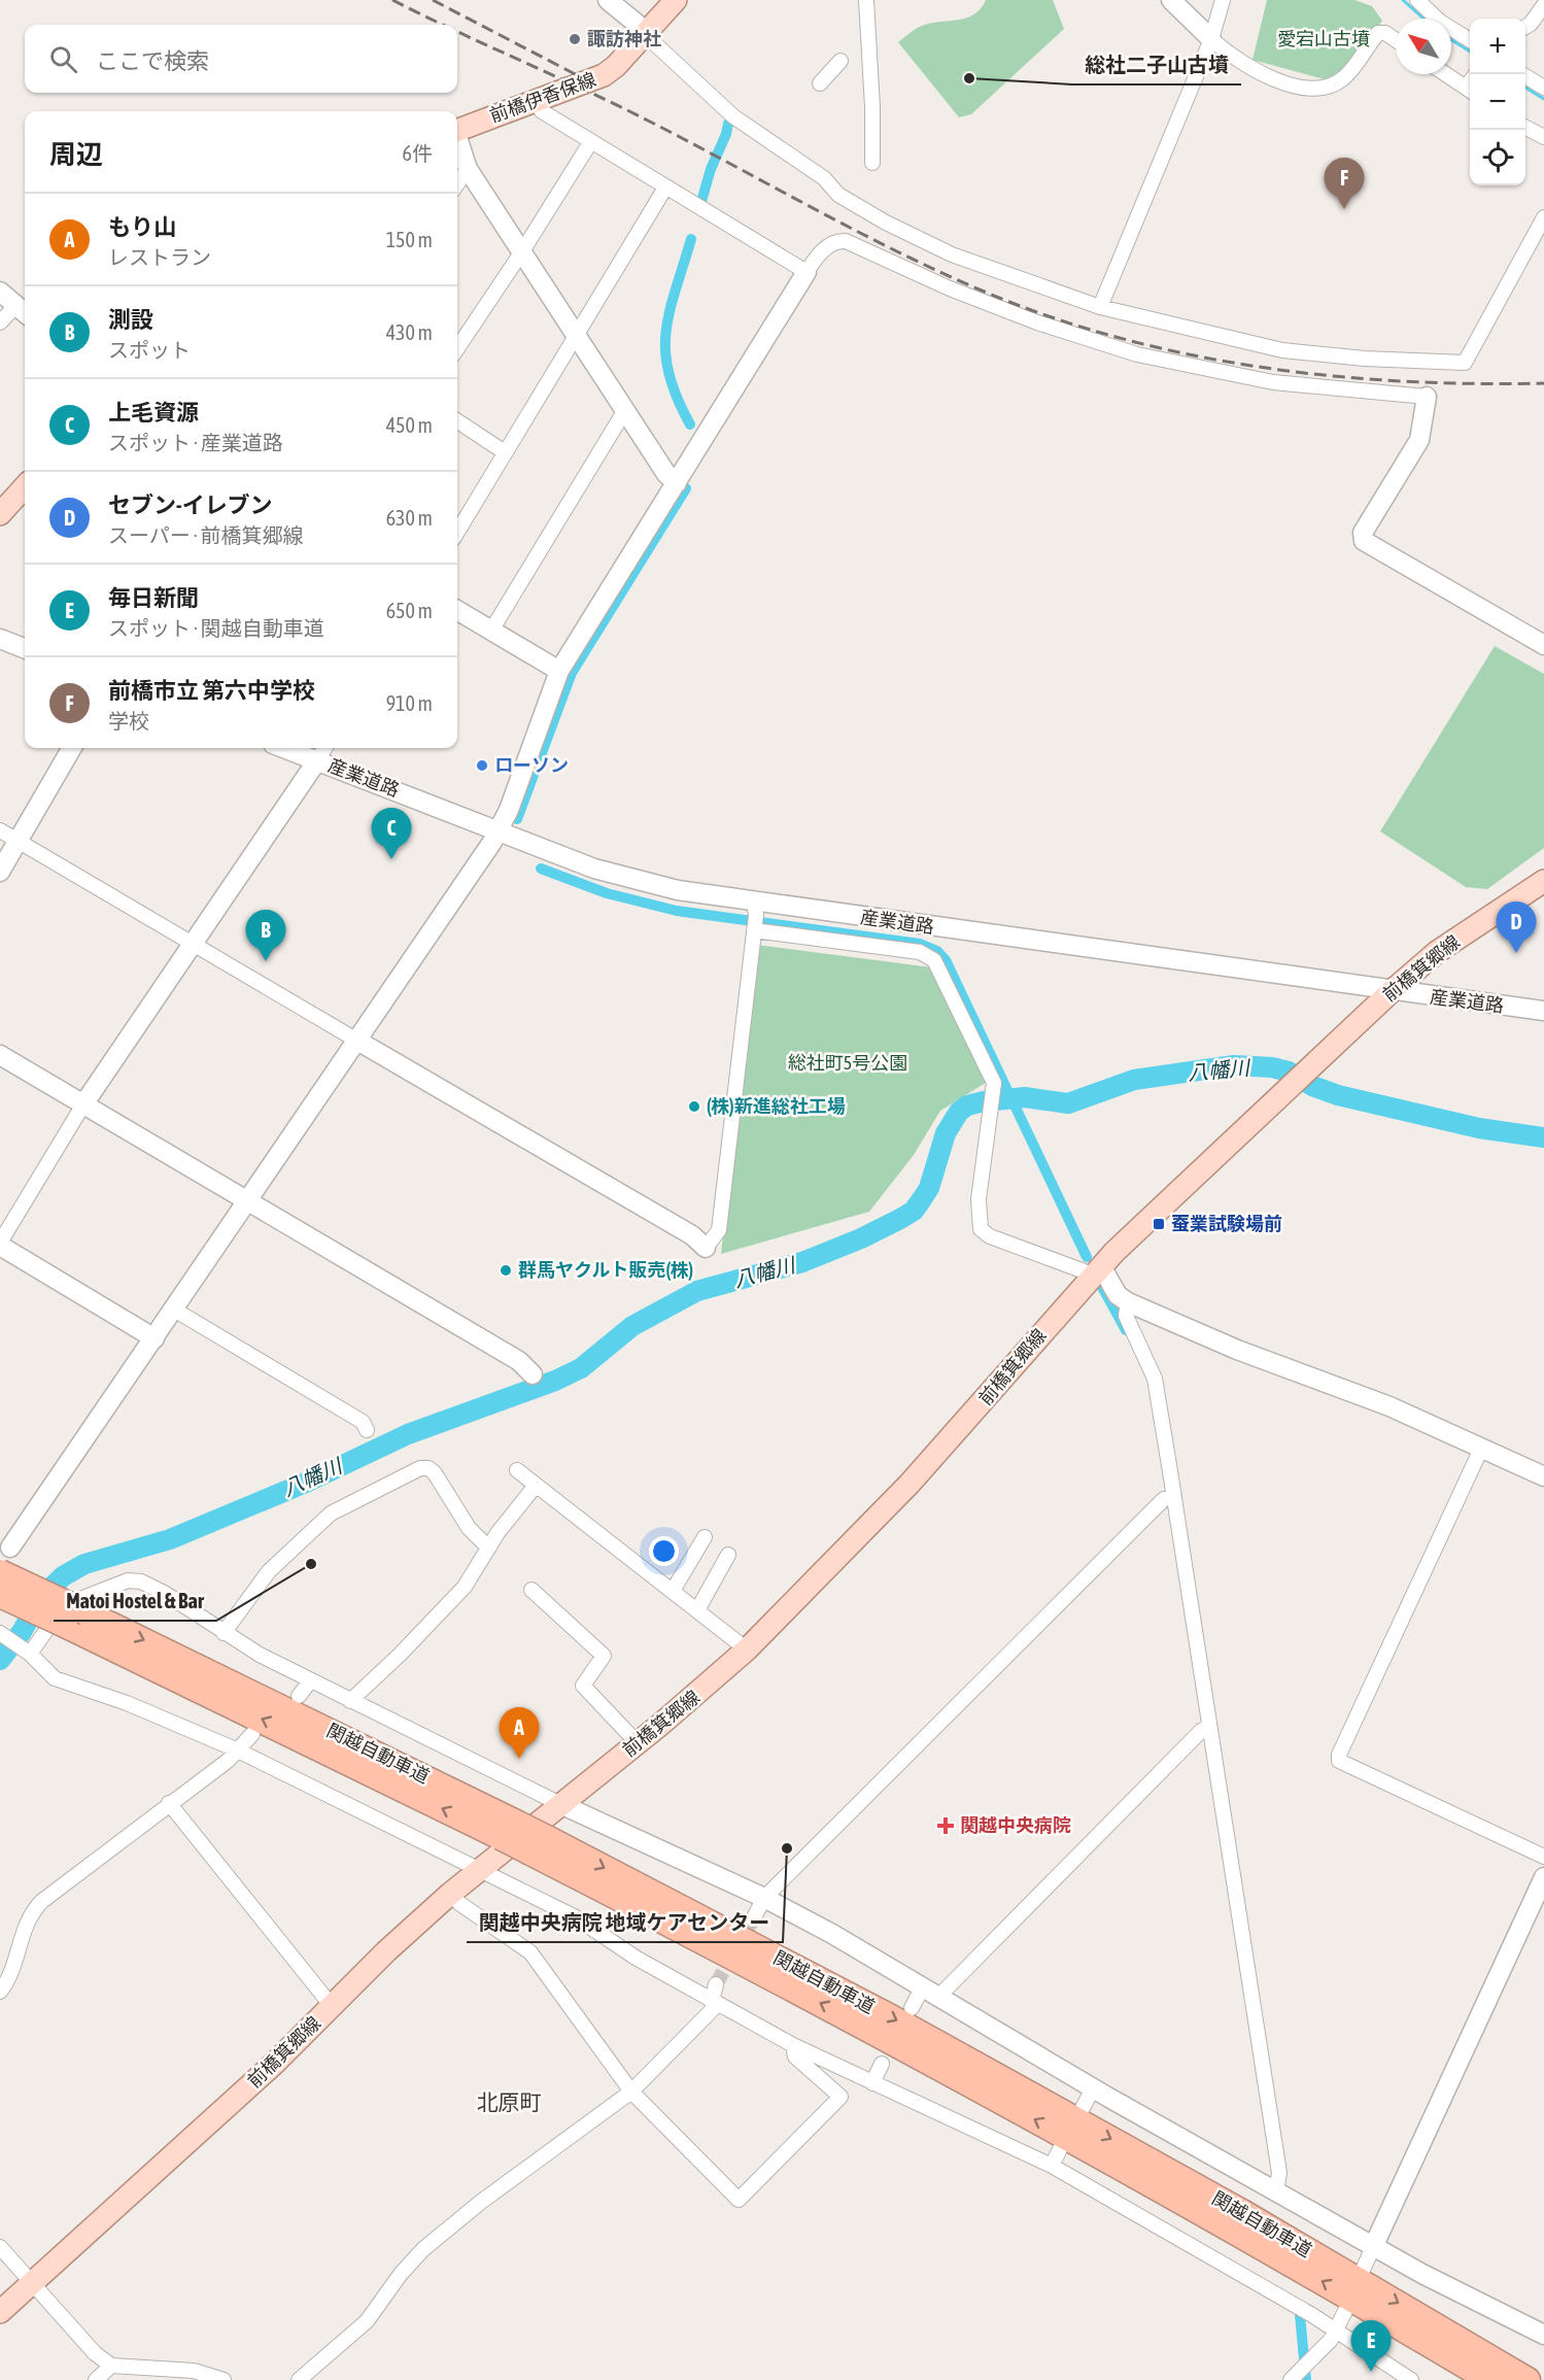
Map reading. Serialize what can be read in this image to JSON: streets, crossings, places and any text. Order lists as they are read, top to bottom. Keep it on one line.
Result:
{"streets":{"highway":["関越自動車道"],"main road":["前橋伊香保線","前橋箕郷線"],"street":["産業道路"]},"crossings":[["産業道路","前橋箕郷線"]],"districts":["北原町"],"water":["八幡川"],"parks":["愛宕山古墳","総社町5号公園"],"places":{"other":["諏訪神社","総社二子山古墳","ローソン","(株)新進総社工場","群馬ヤクルト販売(株)","Matoi Hostel & Bar","関越中央病院 地域ケアセンター"],"transit":["蚕業試験場前"],"health":["関越中央病院"]},"north":"top left","page":{"map_buttons":["+","−"],"search":"ここで検索","heading":["周辺","6件"],"pins":["F","C","D","B","A","E"],"list":[{"mark":"A","name":"もり山","note":"レストラン","value":"150 m"},{"mark":"B","name":"測設","note":"スポット","value":"430 m"},{"mark":"C","name":"上毛資源","note":"スポット · 産業道路","value":"450 m"},{"mark":"D","name":"セブン-イレブン","note":"スーパー · 前橋箕郷線","value":"630 m"},{"mark":"E","name":"毎日新聞","note":"スポット · 関越自動車道","value":"650 m"},{"mark":"F","name":"前橋市立 第六中学校","note":"学校","value":"910 m"}]}}
